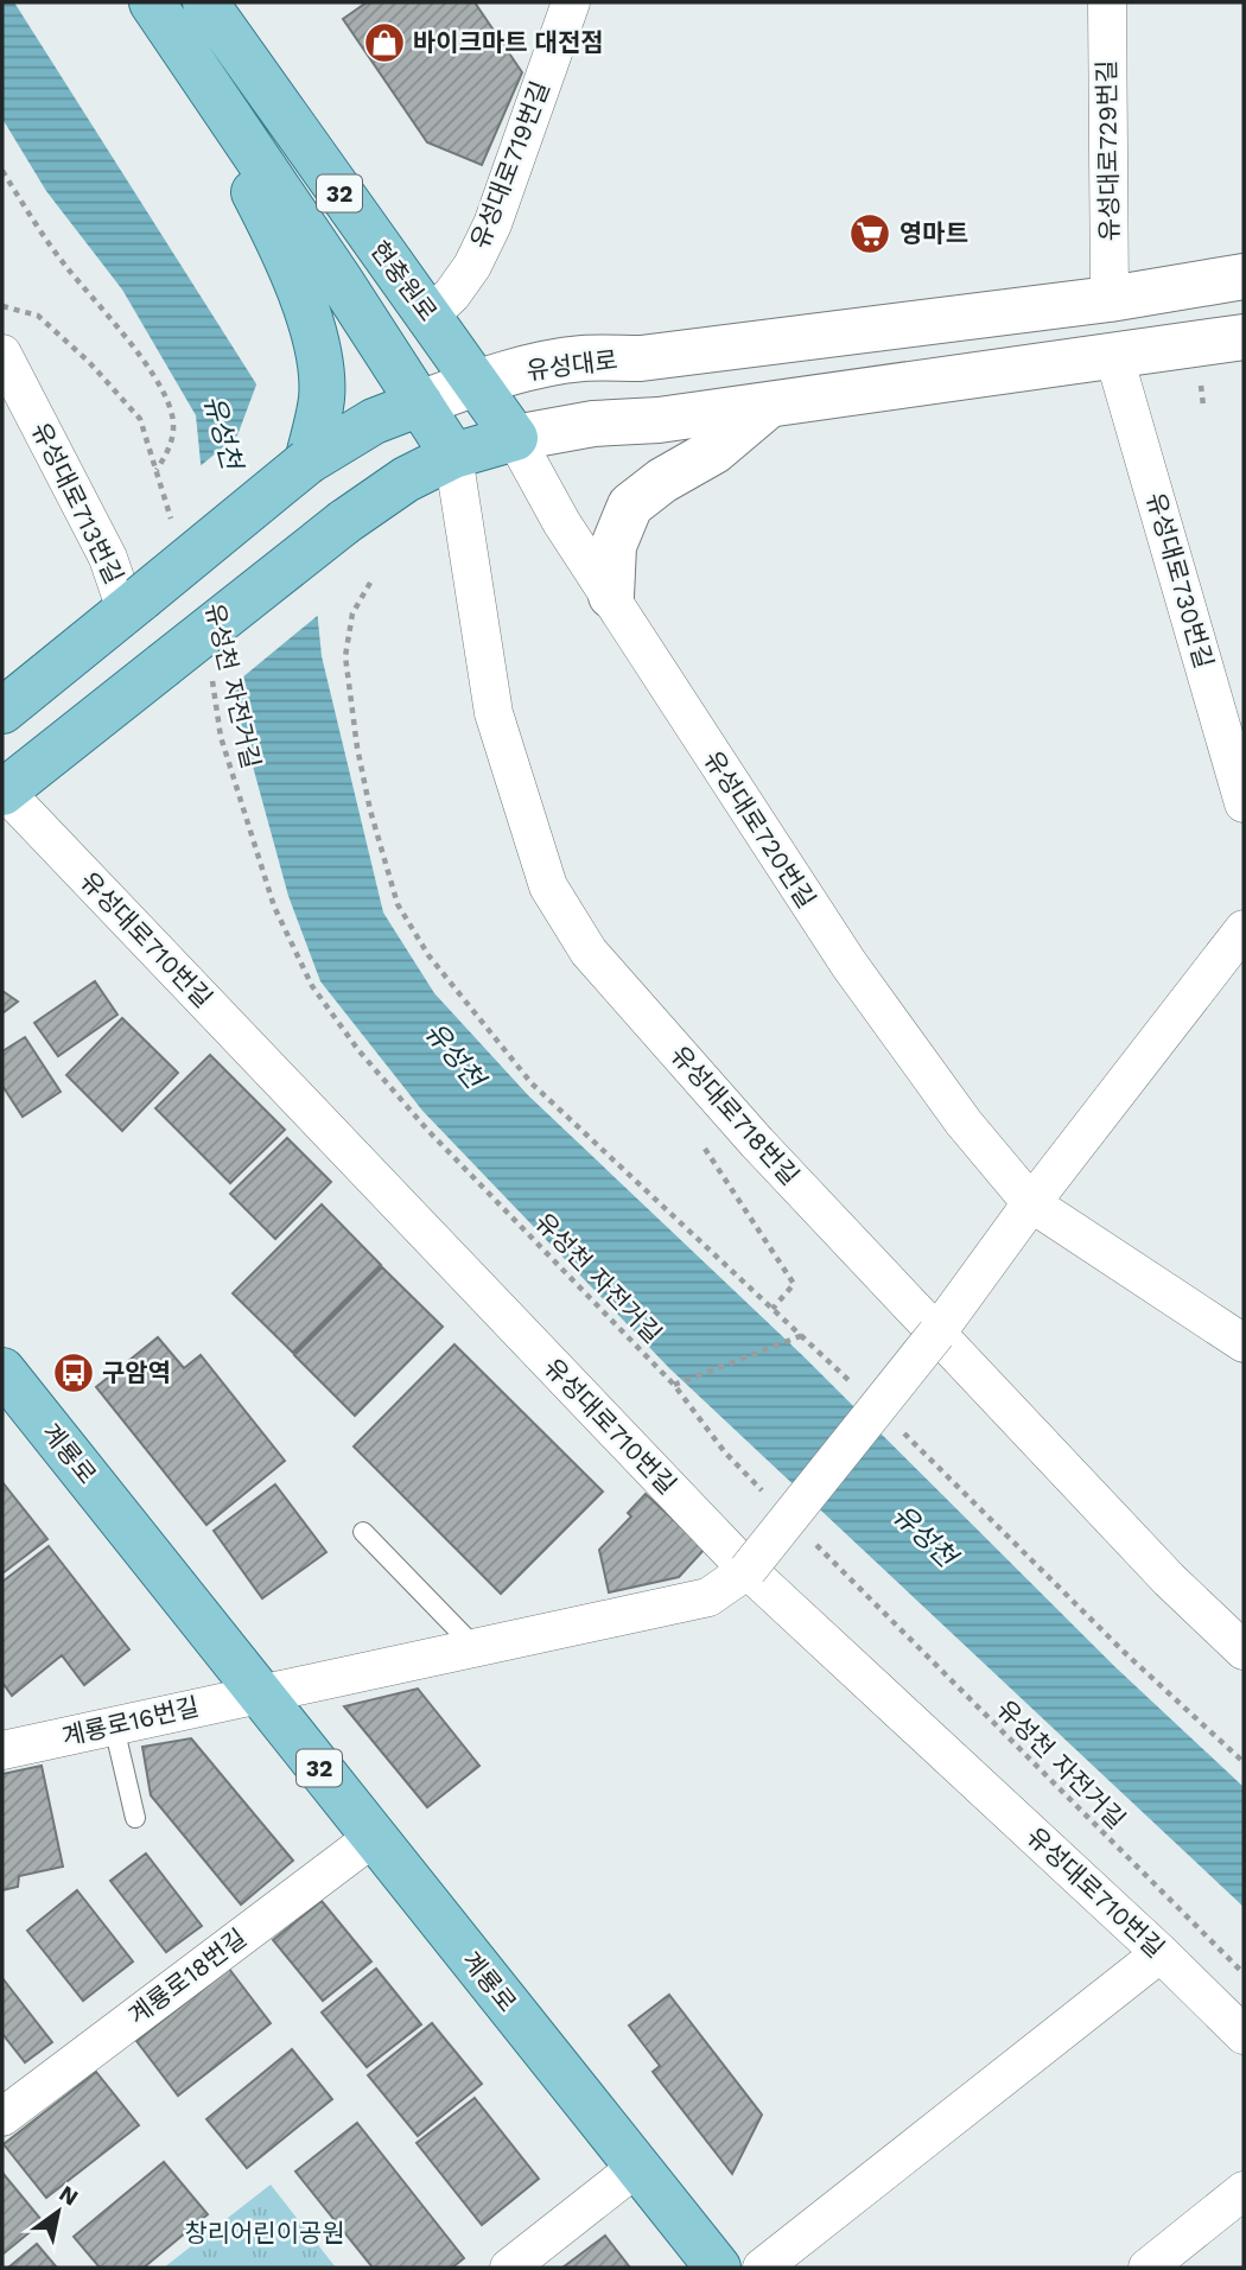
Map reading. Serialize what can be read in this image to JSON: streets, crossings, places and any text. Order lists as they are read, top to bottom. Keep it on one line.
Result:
{"streets":{"main road":["32","현충원로","유성대로","계룡로"],"street":["유성대로729번길","유성대로719번길","유성대로713번길","유성대로730번길","유성대로720번길","유성대로710번길","유성대로718번길","계룡로16번길","계룡로18번길"],"path":["유성천 자전거길"]},"crossings":[["유성대로729번길","유성대로"],["유성대로719번길","현충원로"],["현충원로","유성대로"],["현충원로","유성대로720번길"],["유성대로","유성대로713번길"],["계룡로","계룡로16번길"],["계룡로","계룡로18번길"]],"water":["유성천"],"parks":["창리어린이공원"],"places":{"shop":["바이크마트 대전점"],"supermarket":["영마트"],"bus stop":["구암역"]},"north":"top right"}
